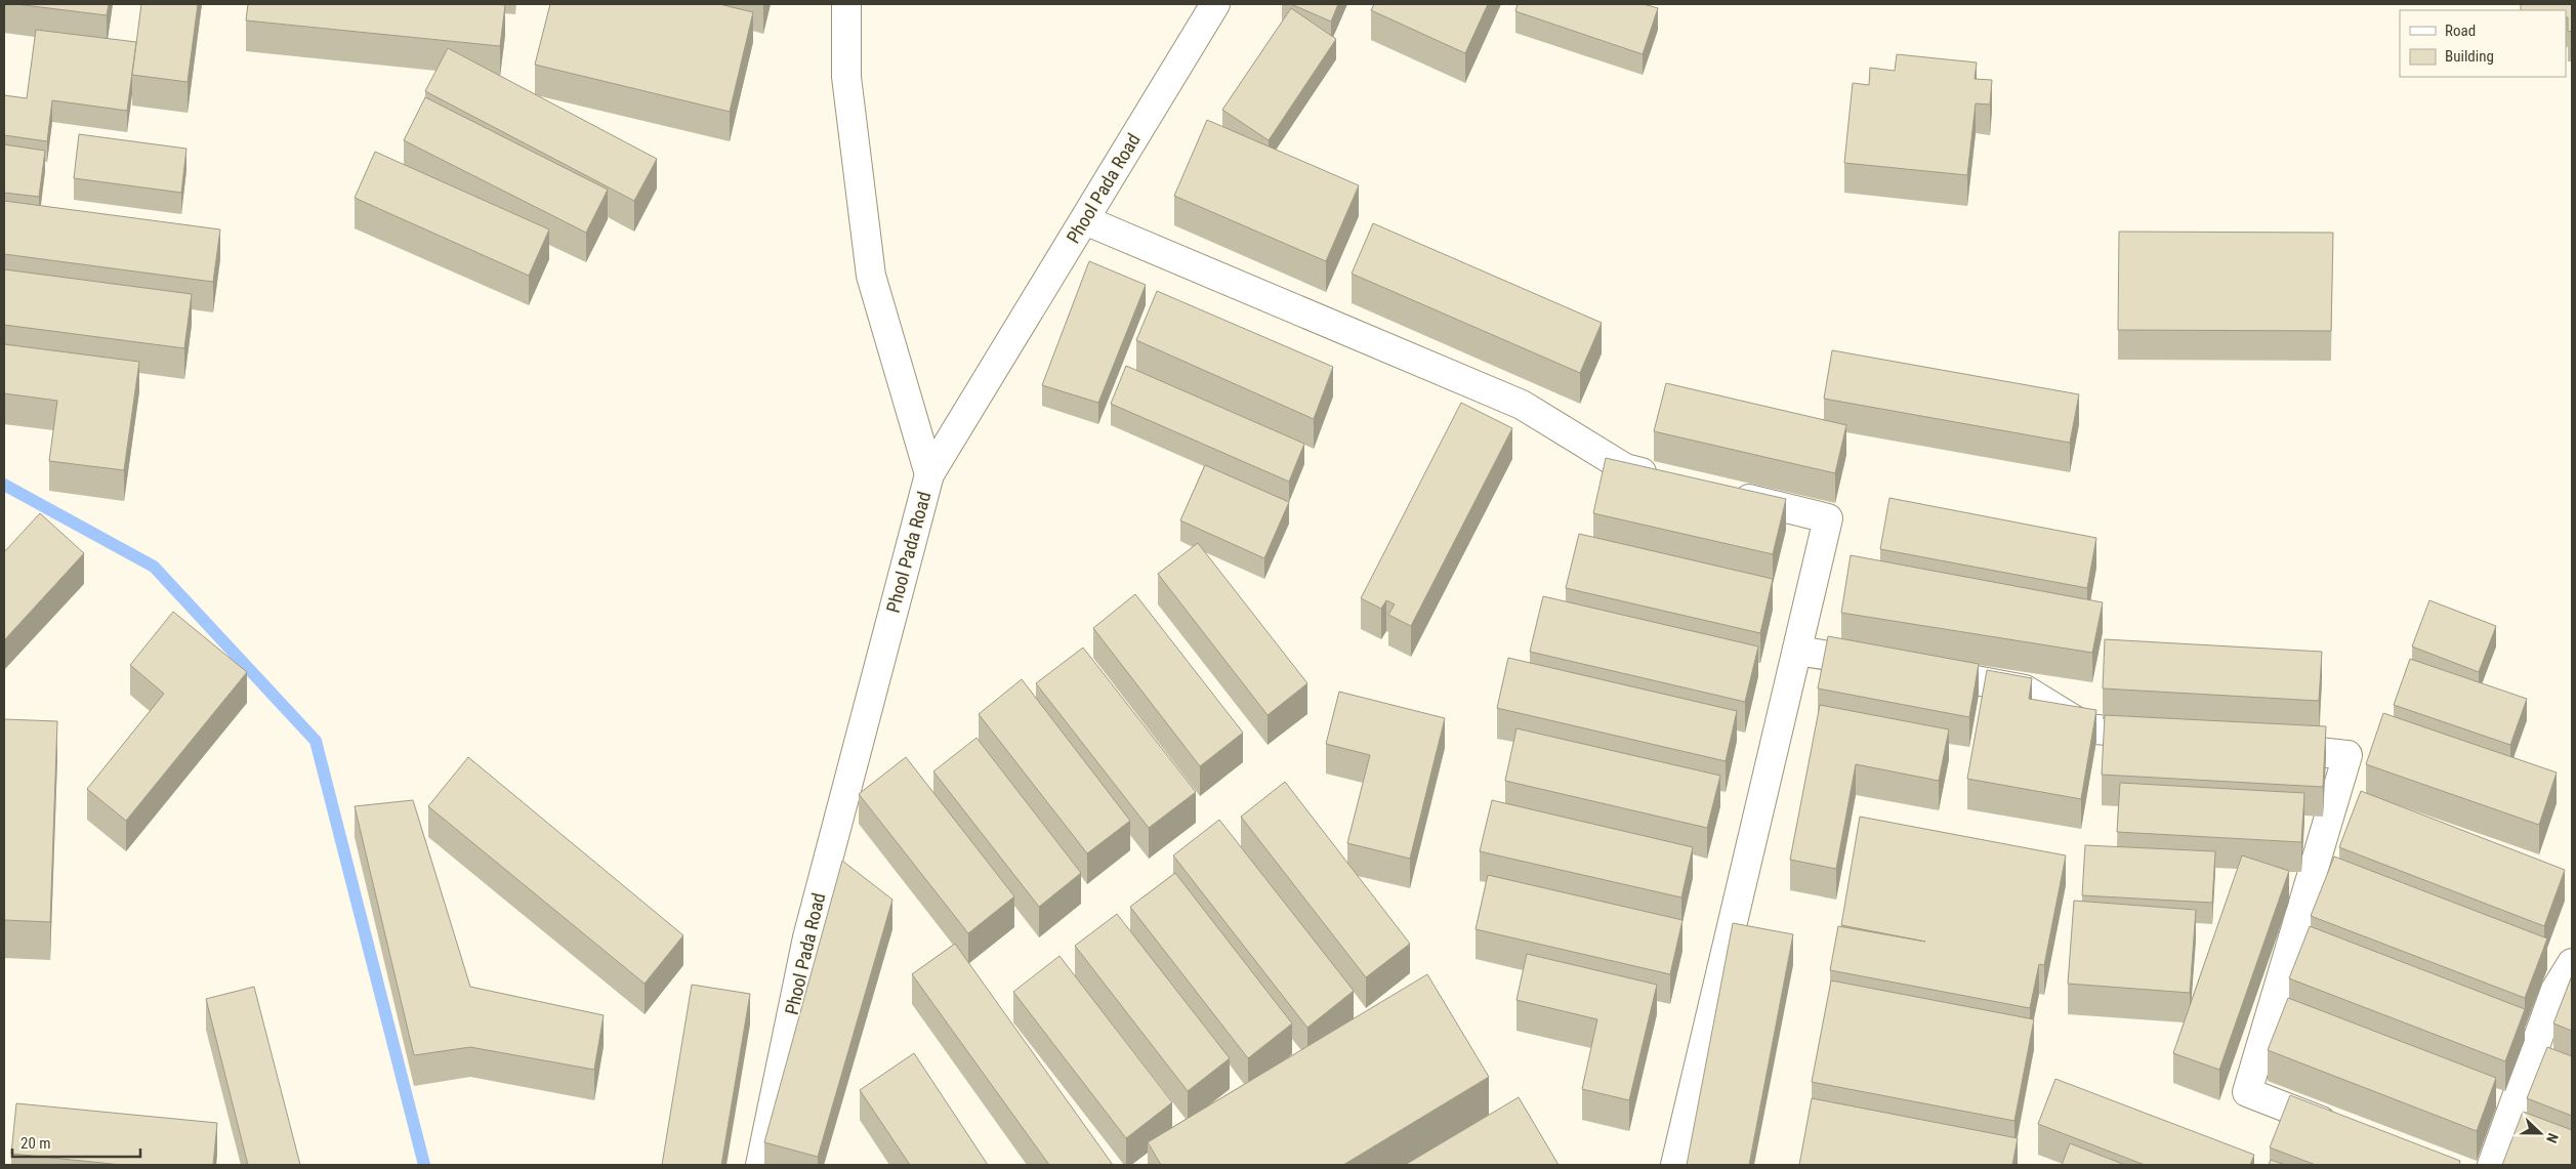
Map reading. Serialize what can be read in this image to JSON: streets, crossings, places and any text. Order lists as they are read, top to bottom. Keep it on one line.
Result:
{"streets":{"street":["Phool Pada Road"]},"legend":["Road","Building"],"scale_bar":"20 m","north":"right"}
